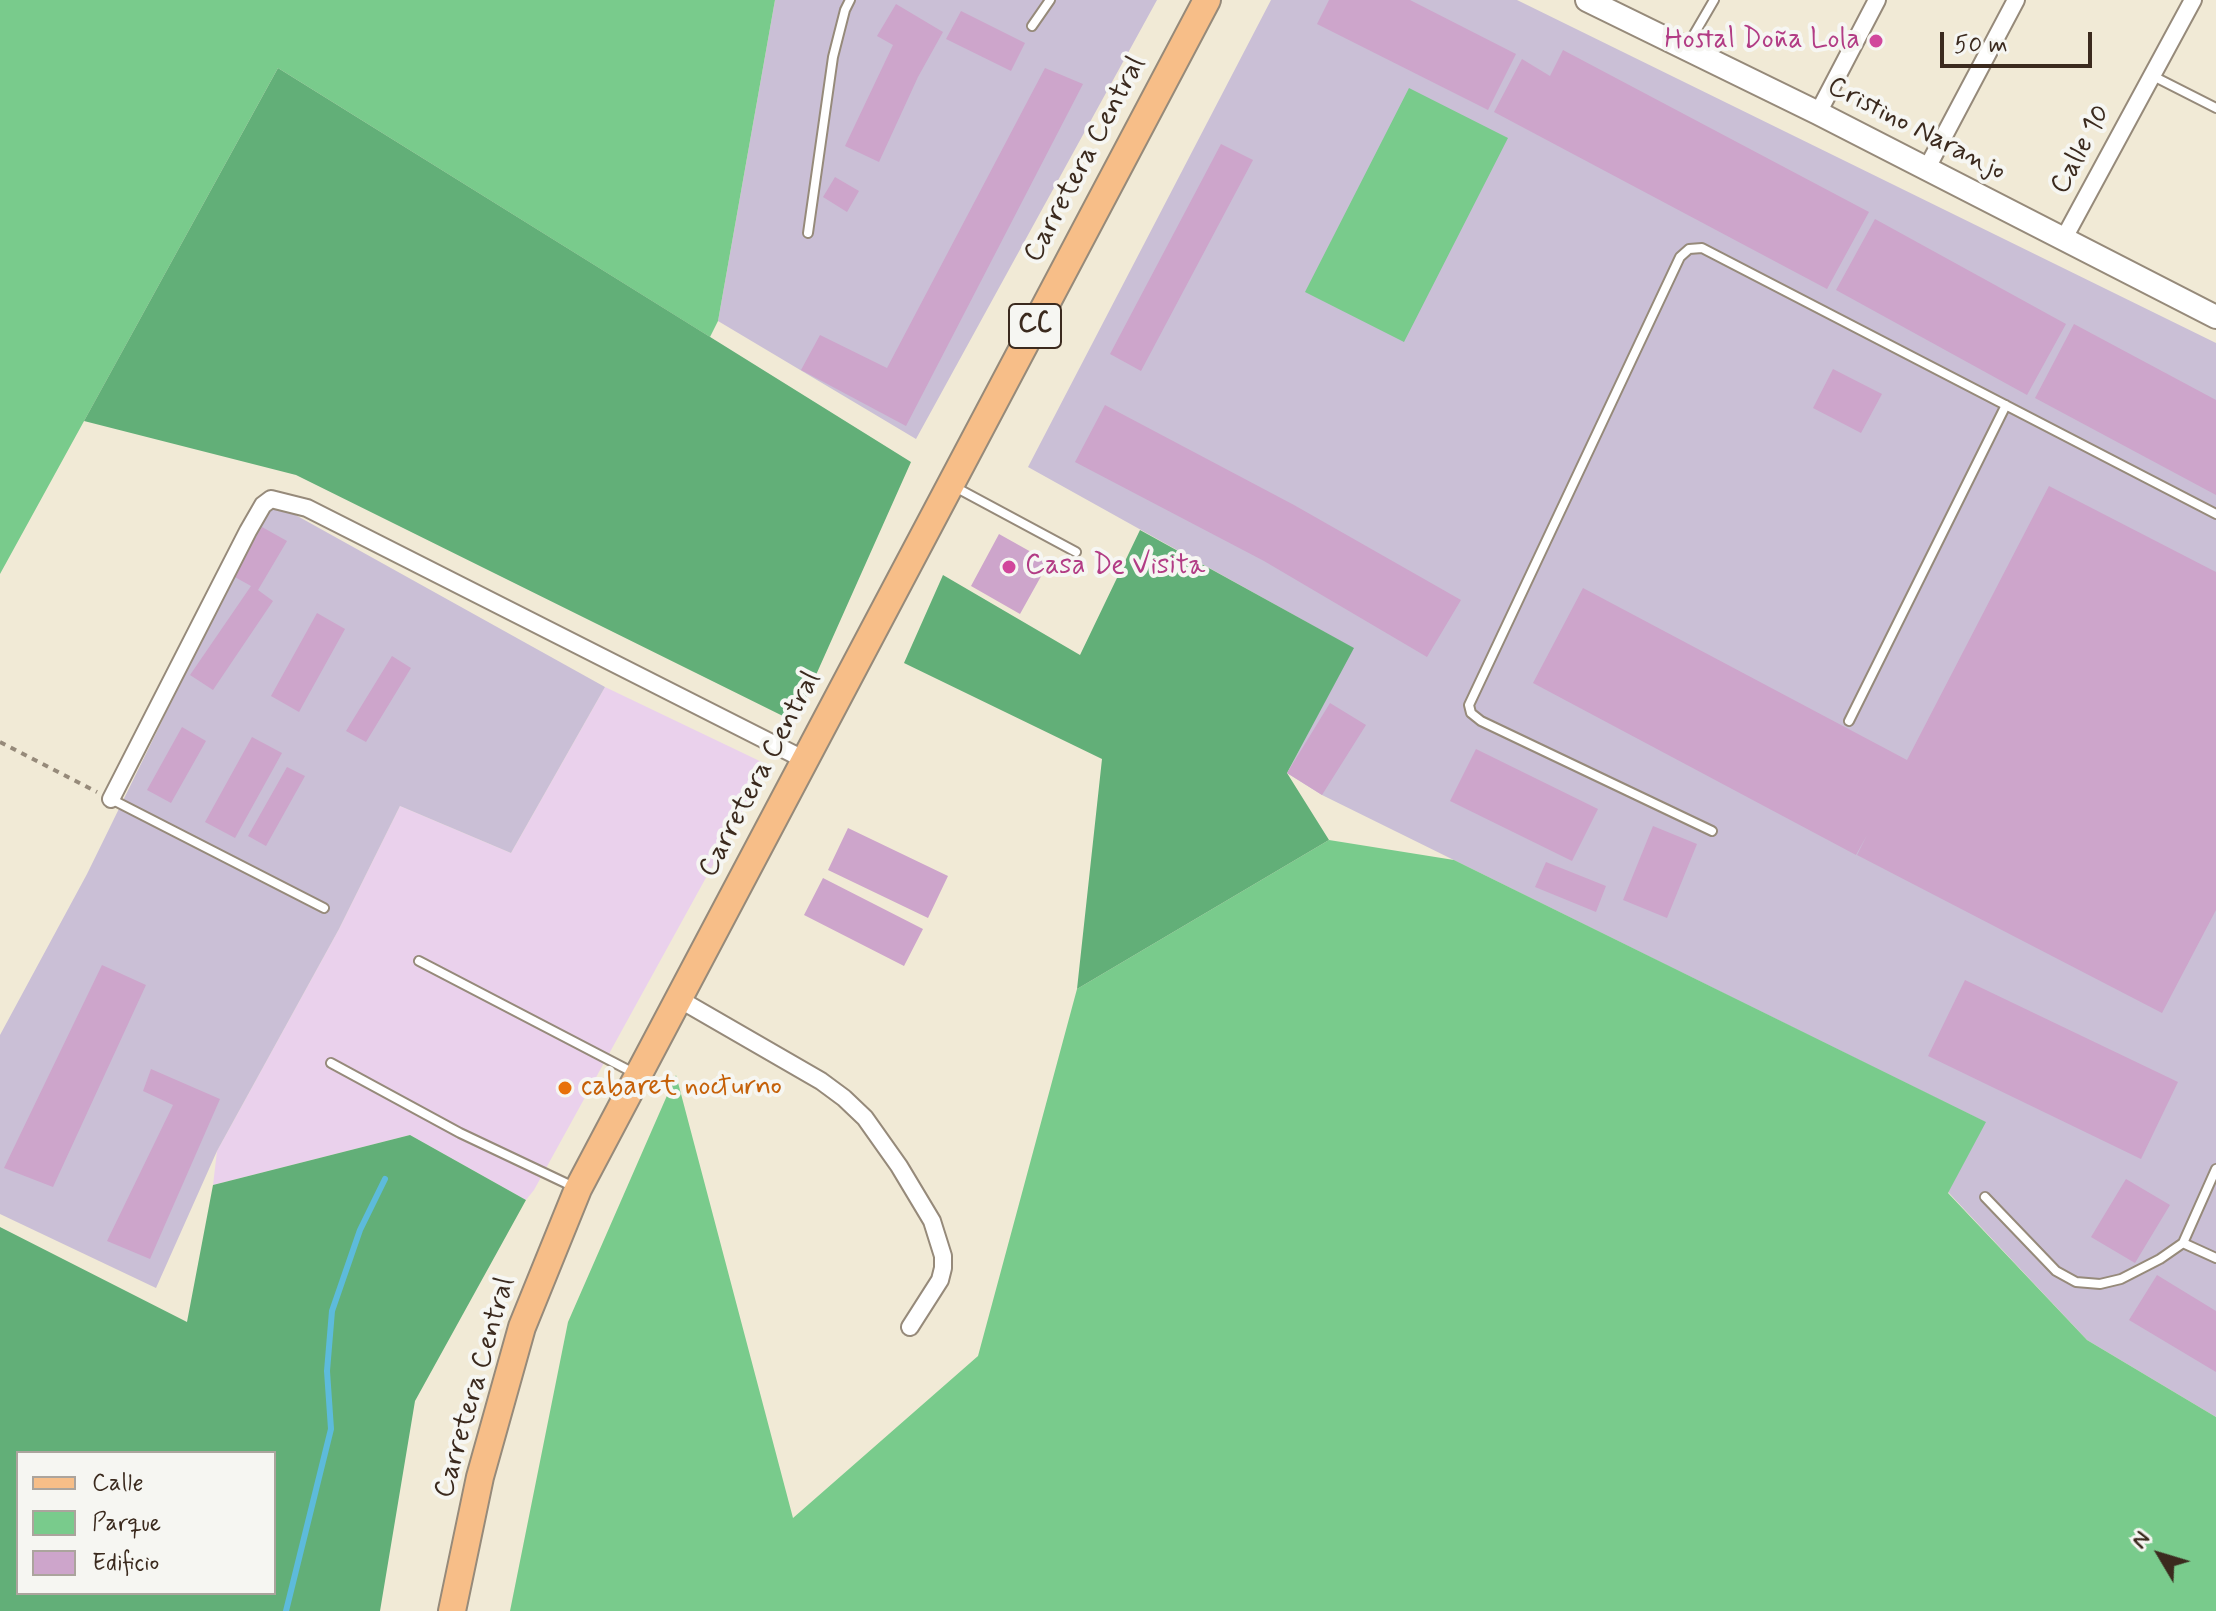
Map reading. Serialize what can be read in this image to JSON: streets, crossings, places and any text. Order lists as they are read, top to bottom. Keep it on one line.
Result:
{"streets":{"main road":["Carretera Central","CC"],"street":["Cristino Naranjo","Calle 10"]},"crossings":[["Cristino Naranjo","Calle 10"]],"places":["Hostal Doña Lola","Casa De Visita","cabaret nocturno"],"legend":["Calle","Parque","Edificio"],"scale_bar":"50 m","north":"top left"}
